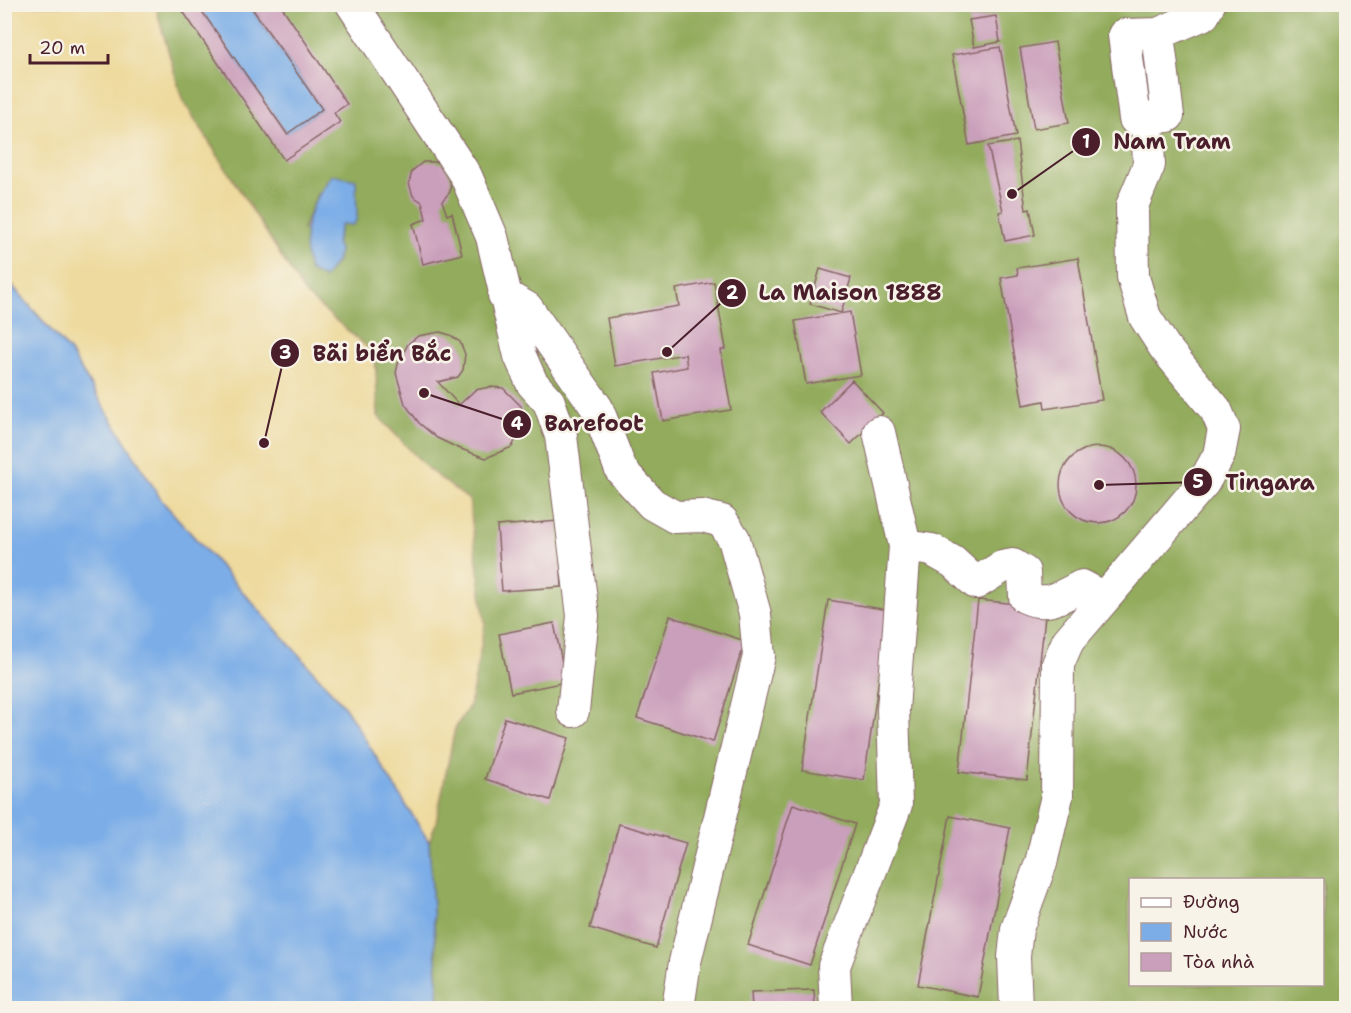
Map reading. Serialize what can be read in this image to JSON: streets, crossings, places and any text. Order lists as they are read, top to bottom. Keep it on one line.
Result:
{"places":["Nam Tram","La Maison 1888","Barefoot","Bãi biển Bắc","Tingara"],"legend":["Đường","Nước","Tòa nhà"],"scale_bar":"20 m"}
